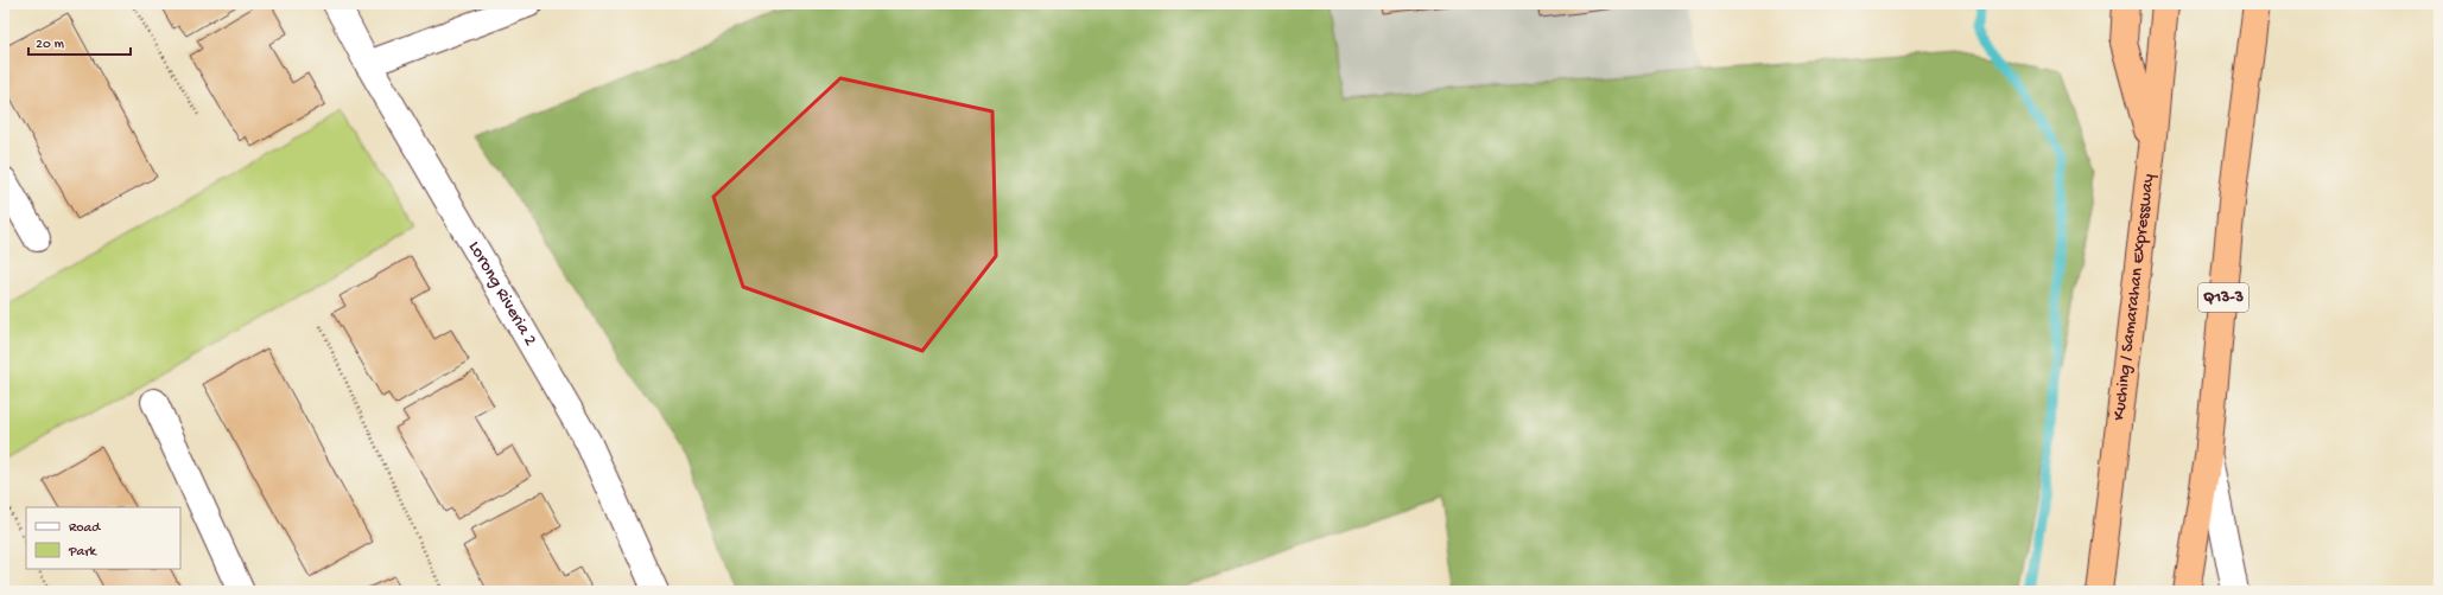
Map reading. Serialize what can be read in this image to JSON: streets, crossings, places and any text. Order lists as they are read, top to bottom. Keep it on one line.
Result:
{"streets":{"highway":["Kuching / Samarahan Expressway","Q13-3"],"street":["Lorong Riveria 2"]},"legend":["Road","Park"],"scale_bar":"20 m"}
